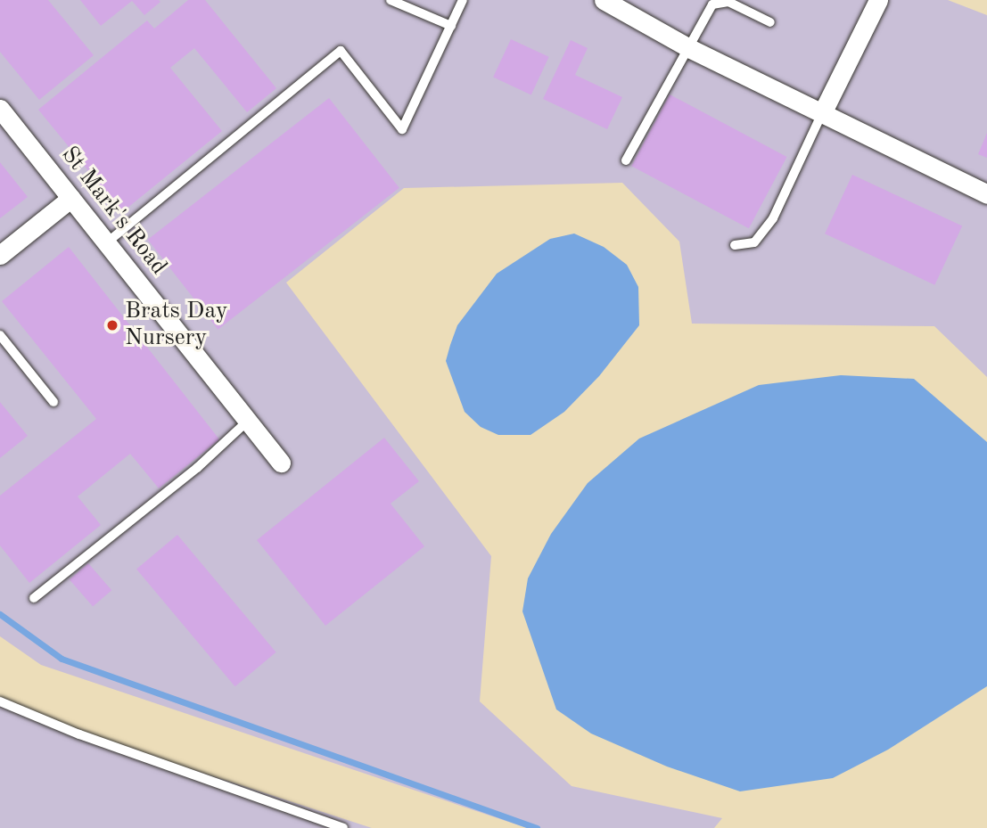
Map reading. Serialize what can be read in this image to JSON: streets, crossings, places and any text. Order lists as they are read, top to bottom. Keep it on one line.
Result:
{"streets":{"street":["St Mark's Road"]},"places":["Brats Day Nursery"]}
